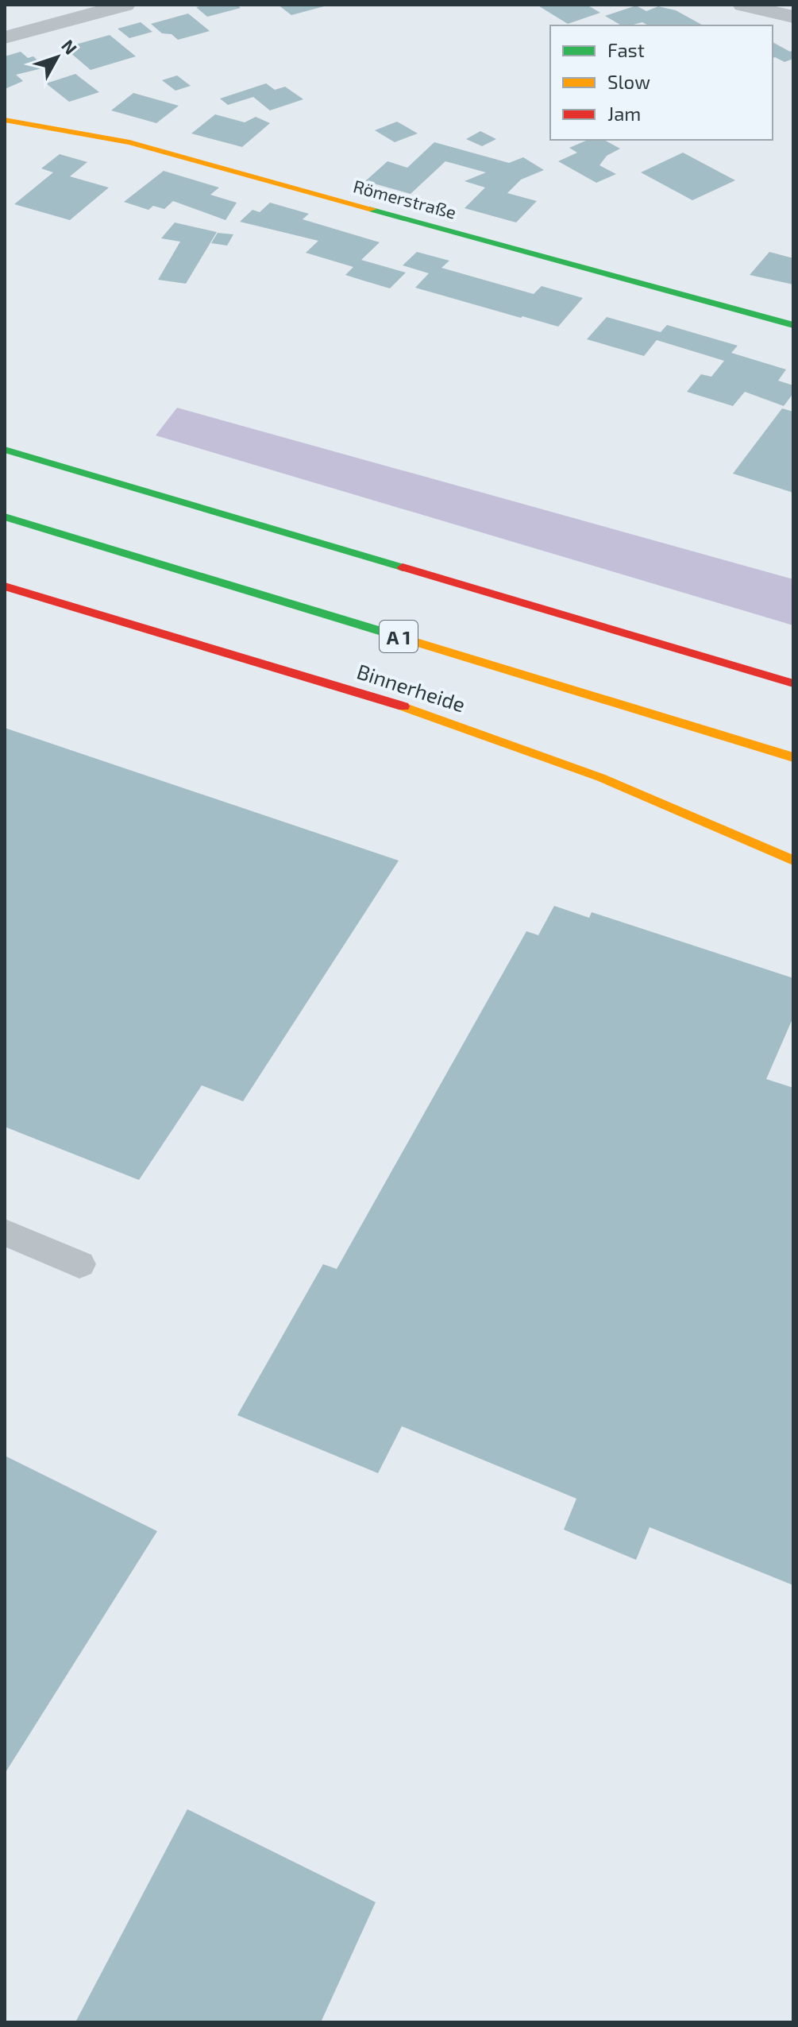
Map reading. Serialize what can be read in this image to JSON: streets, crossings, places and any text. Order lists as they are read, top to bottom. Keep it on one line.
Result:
{"streets":{"main road":["Römerstraße","A 1","Binnerheide"]},"legend":["Fast","Slow","Jam"],"north":"top right"}
